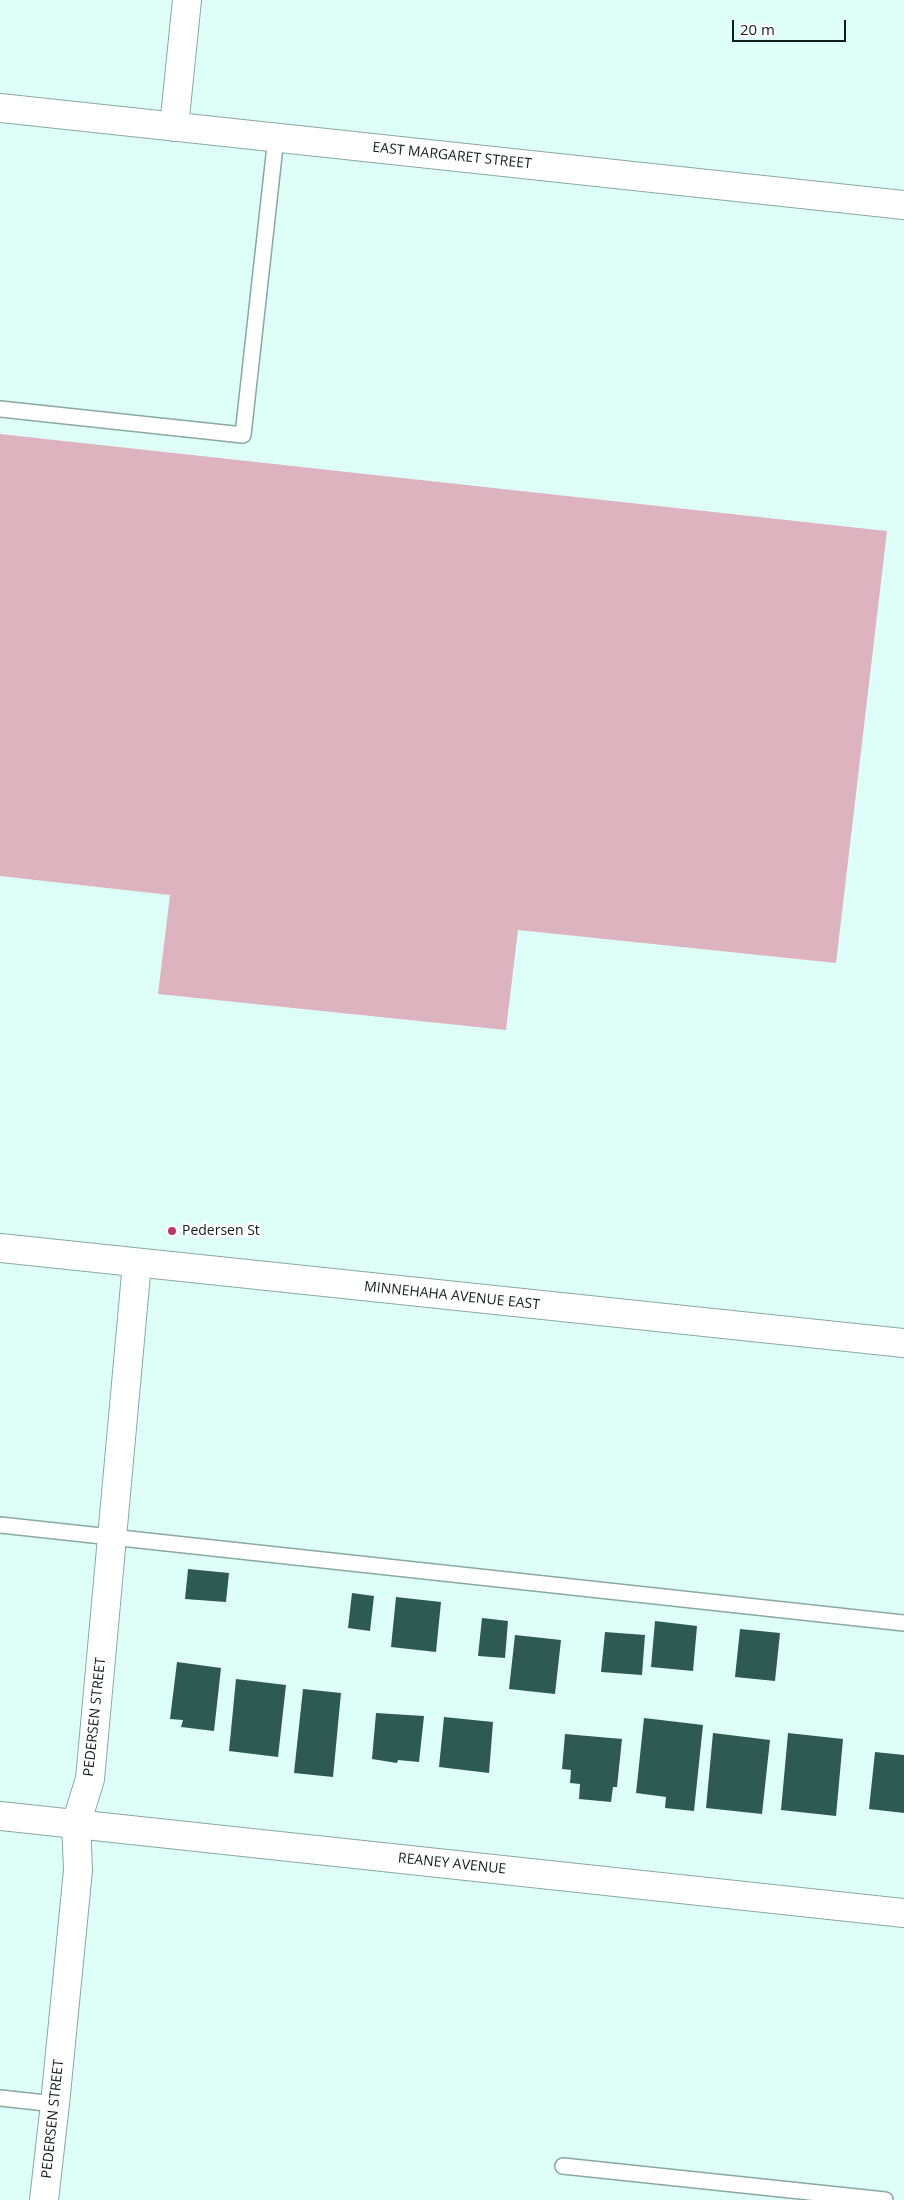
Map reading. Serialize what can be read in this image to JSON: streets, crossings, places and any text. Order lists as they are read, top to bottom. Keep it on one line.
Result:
{"streets":{"street":["EAST MARGARET STREET","MINNEHAHA AVENUE EAST","PEDERSEN STREET","REANEY AVENUE"]},"crossings":[["MINNEHAHA AVENUE EAST","PEDERSEN STREET"],["PEDERSEN STREET","REANEY AVENUE"]],"places":["Pedersen St"],"scale_bar":"20 m"}
